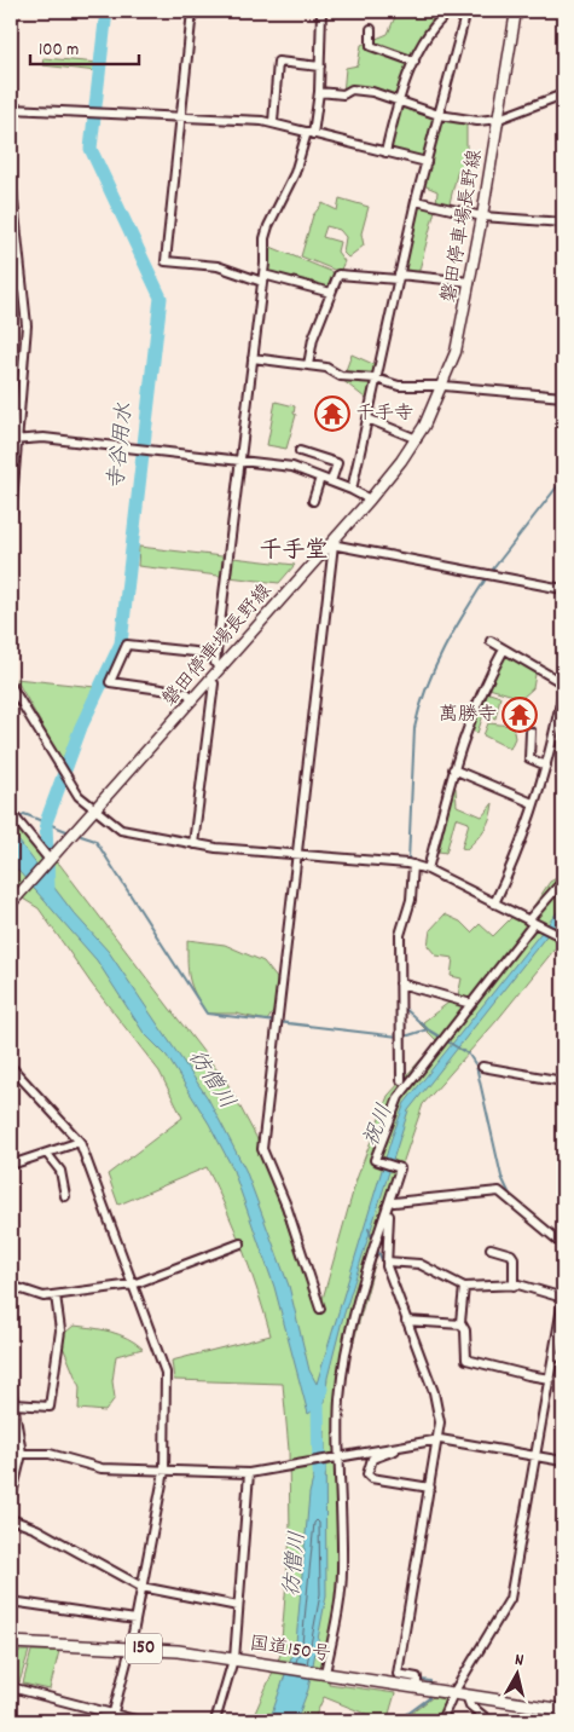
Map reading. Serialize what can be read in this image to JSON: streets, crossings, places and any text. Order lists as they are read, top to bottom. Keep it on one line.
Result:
{"streets":{"highway":["150","国道150号"],"main road":["磐田停車場長野線"]},"districts":["千手堂"],"water":["寺谷用水","彷僧川","祝川"],"places":{"temple":["千手寺","萬勝寺"]},"scale_bar":"100 m","north":"top"}
